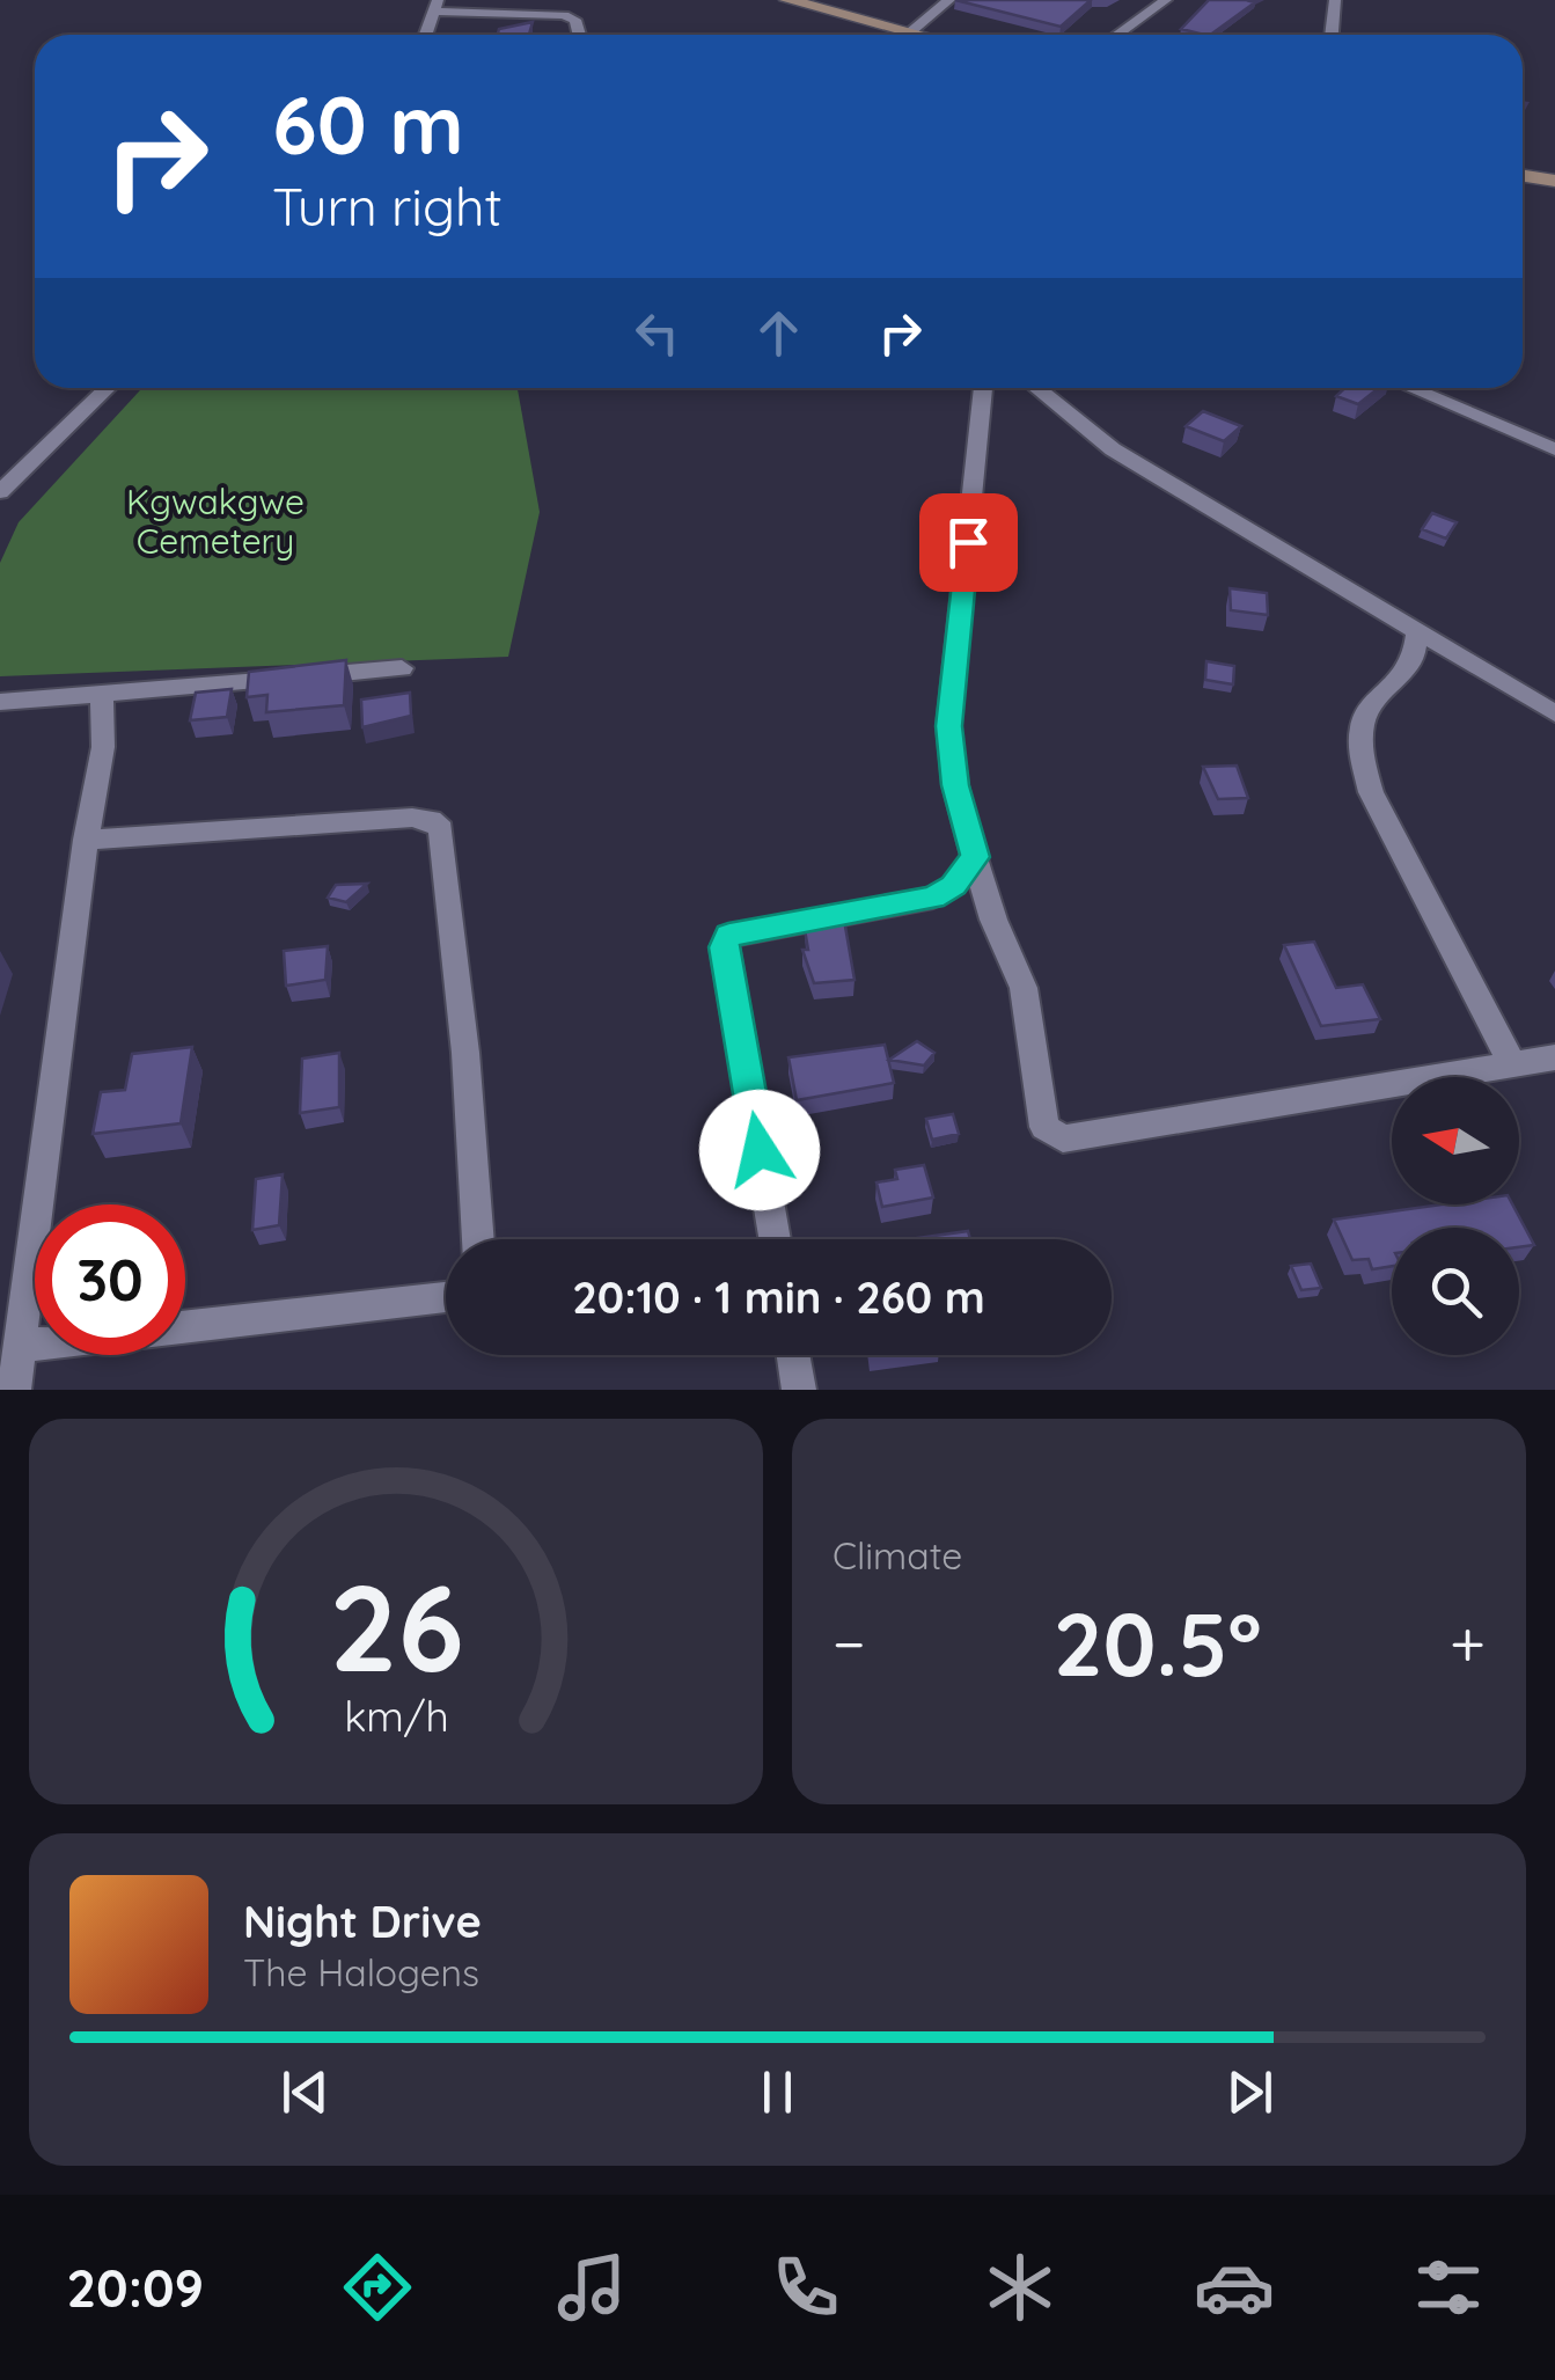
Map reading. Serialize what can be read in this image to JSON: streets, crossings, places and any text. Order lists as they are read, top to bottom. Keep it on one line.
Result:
{"parks":["Kgwakgwe Cemetery"],"north":"left","page":{"turn":["60 m","Turn right"],"limit":"30","trip":"20:10 · 1 min · 260 m","tile":"Climate","heat":["−","20.5°","+"],"song":["Night Drive","The Halogens"],"tabs":"20:09","gauge":["26","km/h"]}}
